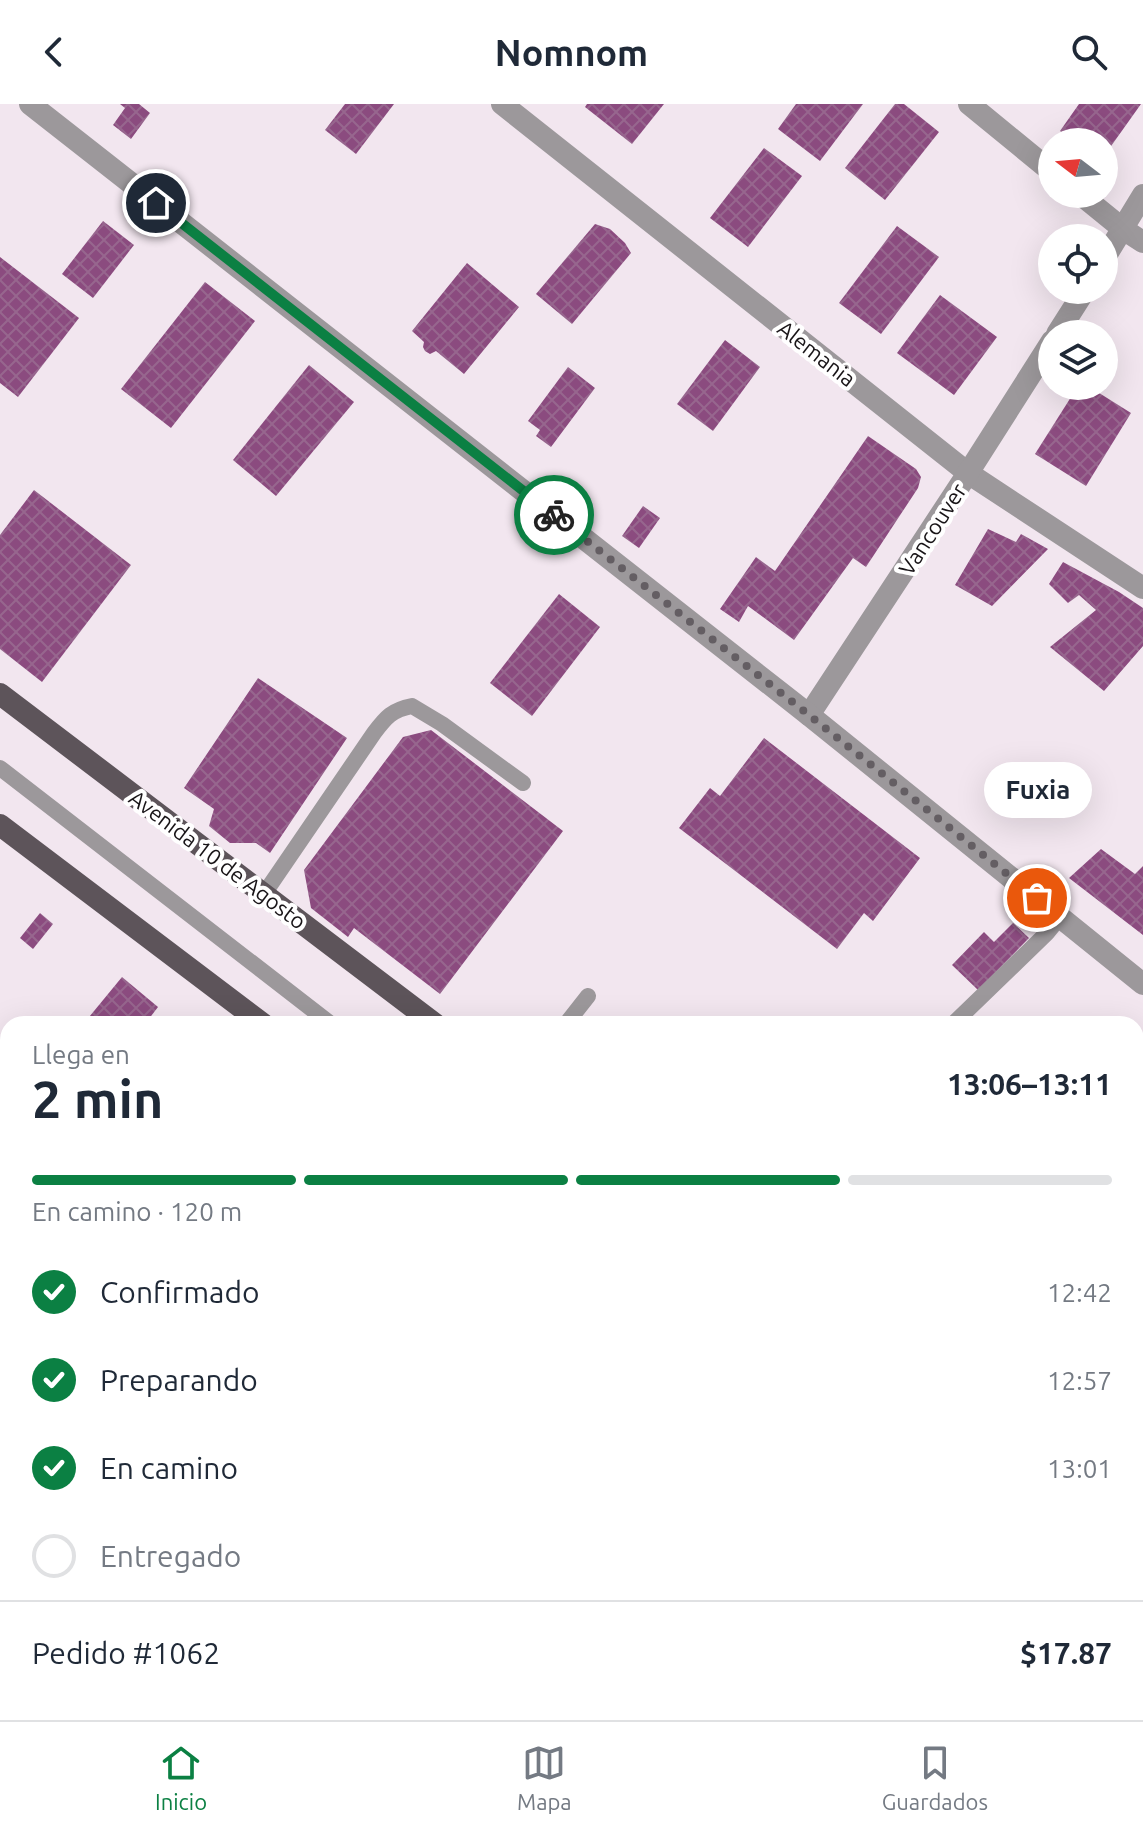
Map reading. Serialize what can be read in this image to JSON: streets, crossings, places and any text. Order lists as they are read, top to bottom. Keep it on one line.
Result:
{"streets":{"main road":["Avenida 10 de Agosto"],"street":["Alemania","Vancouver"]},"crossings":[["Alemania","Vancouver"]],"places":["Fuxia"],"north":"left","page":{"header":"Nomnom","bubble":"Fuxia","heading":["2 min","Llega en","13:06–13:11"],"panel":["Pedido #1062","$17.87"],"bar":"En camino · 120 m","list":[["Confirmado","12:42"],["Preparando","12:57"],["En camino","13:01"],"Entregado"],"tabs":["Inicio","Mapa","Guardados"]}}
